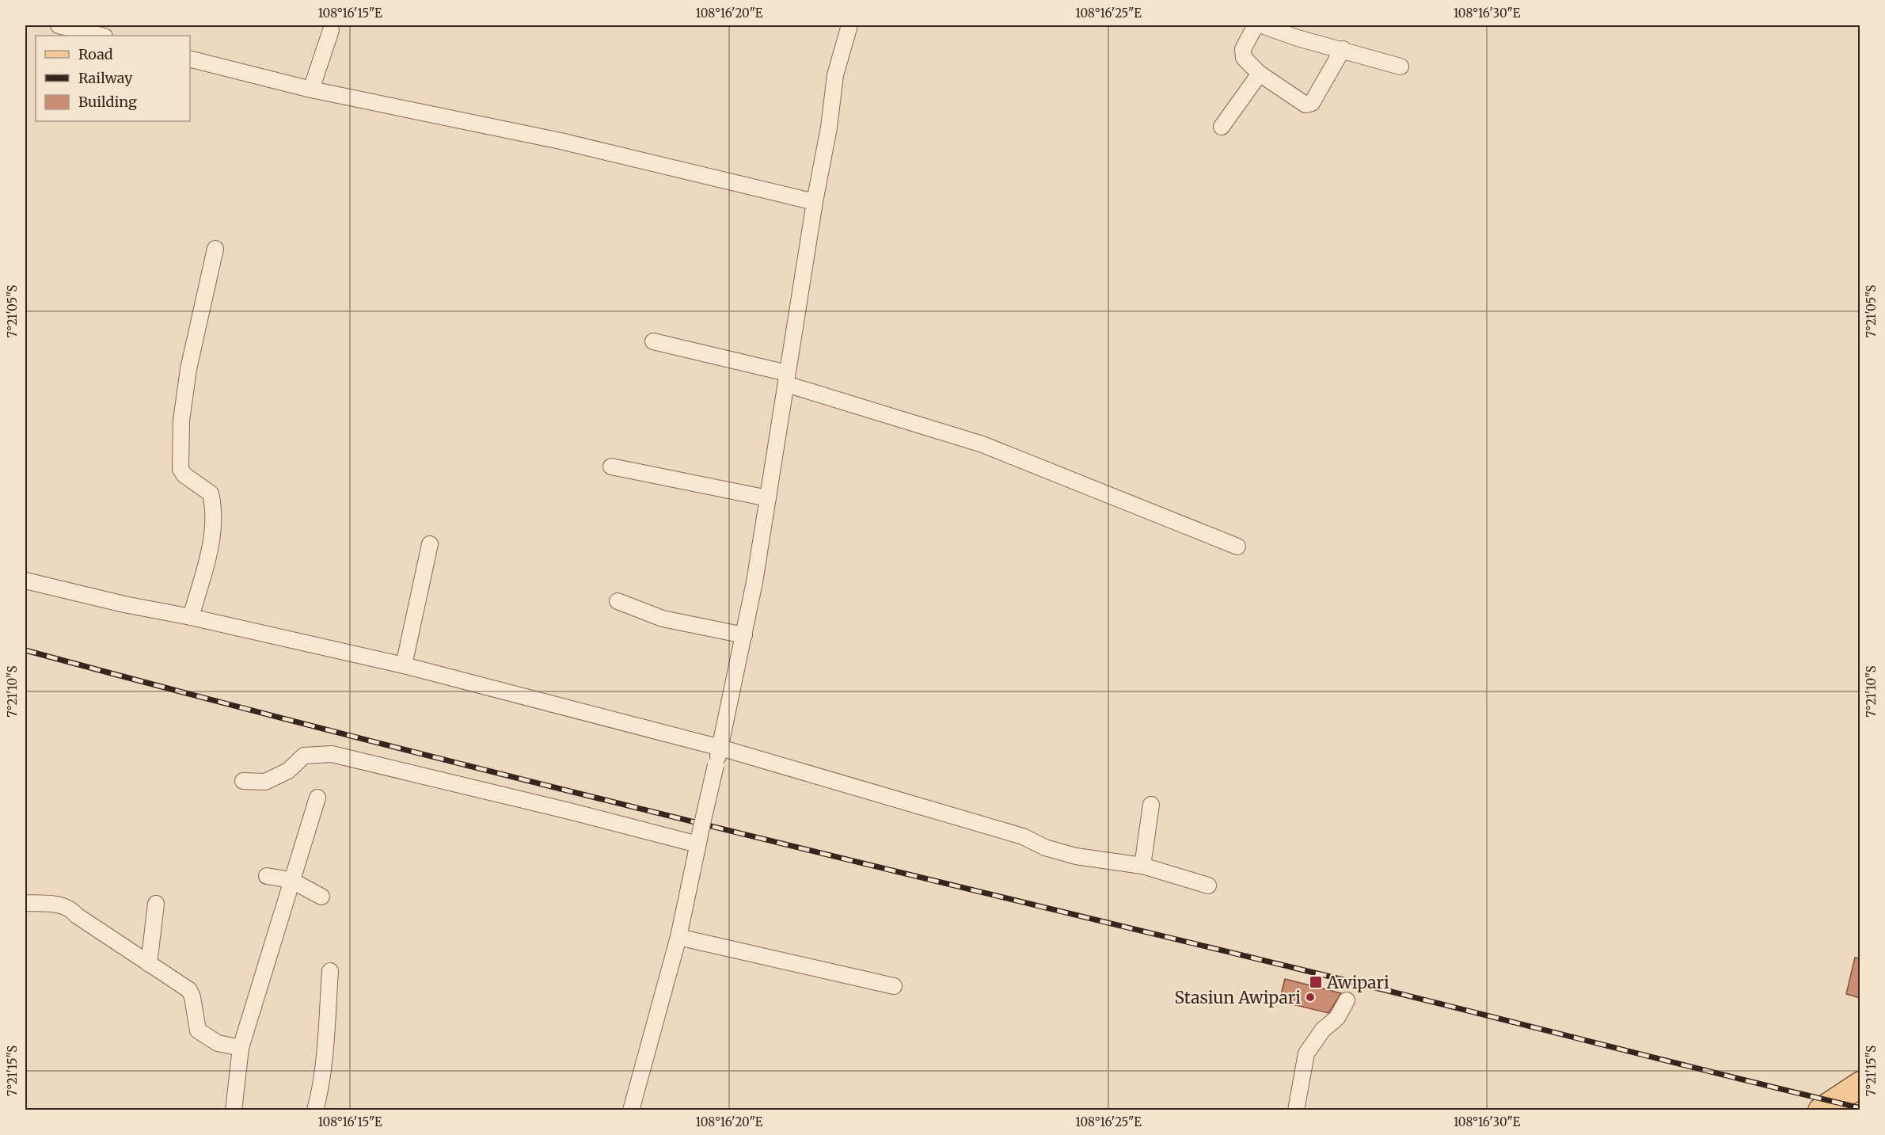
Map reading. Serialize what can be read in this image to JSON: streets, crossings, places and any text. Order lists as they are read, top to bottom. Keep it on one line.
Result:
{"places":{"transit":["Awipari"],"other":["Stasiun Awipari"]},"legend":["Road","Railway","Building"],"coordinates":["108°16'15\"E","108°16'20\"E","108°16'25\"E","108°16'30\"E","7°21'05\"S","7°21'10\"S","7°21'15\"S"]}
